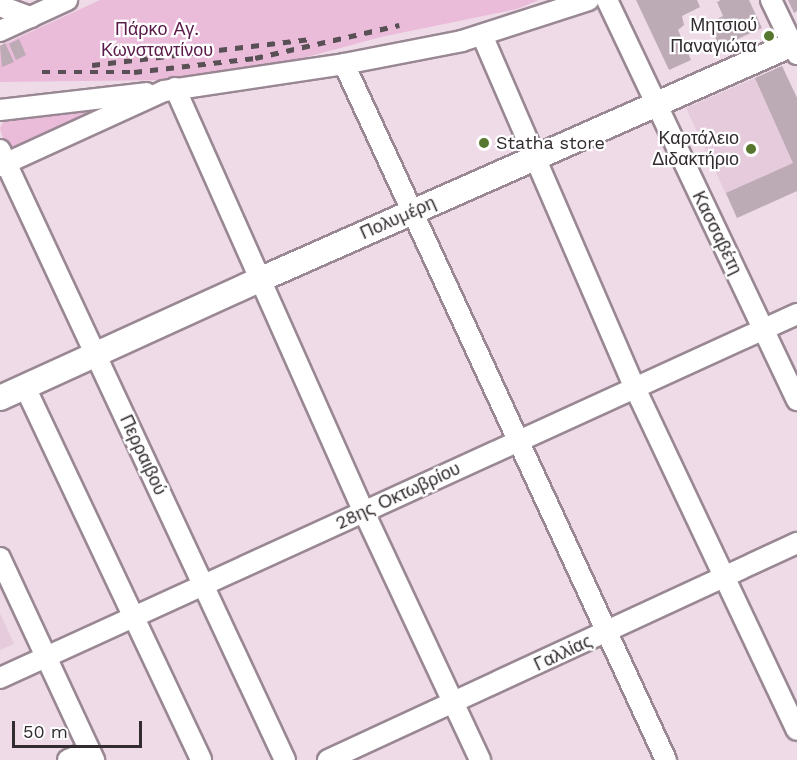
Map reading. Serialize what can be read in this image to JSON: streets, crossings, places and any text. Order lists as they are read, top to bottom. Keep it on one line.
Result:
{"streets":{"main road":["Πολυμέρη"],"street":["Κασσαβέτη","Περραιβού","28ης Οκτωβρίου","Γαλλίας"]},"crossings":[["Πολυμέρη","Κασσαβέτη"],["Πολυμέρη","Περραιβού"],["Κασσαβέτη","28ης Οκτωβρίου"],["Περραιβού","28ης Οκτωβρίου"]],"parks":["Πάρκο Αγ. Κωνσταντίνου"],"places":["Μητσιού Παναγιώτα","Statha store","Καρτάλειο Διδακτήριο"],"scale_bar":"50 m"}
